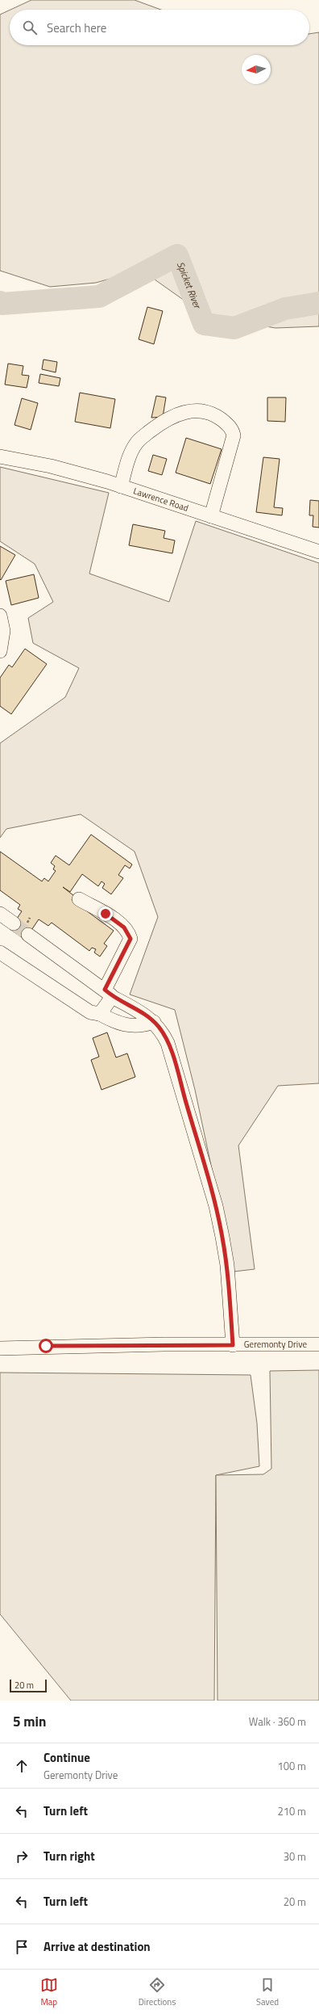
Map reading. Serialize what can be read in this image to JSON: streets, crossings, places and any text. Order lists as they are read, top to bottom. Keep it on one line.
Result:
{"streets":{"street":["Lawrence Road","Geremonty Drive"]},"water":["Spicket River"],"scale_bar":"20 m","north":"left","page":{"search":"Search here","scale":"20 m","heading":["5 min","Walk · 360 m"],"list":[["Continue","Geremonty Drive","100 m"],["Turn left","210 m"],["Turn right","30 m"],["Turn left","20 m"],"Arrive at destination"],"nav":["Map","Directions","Saved"]}}
